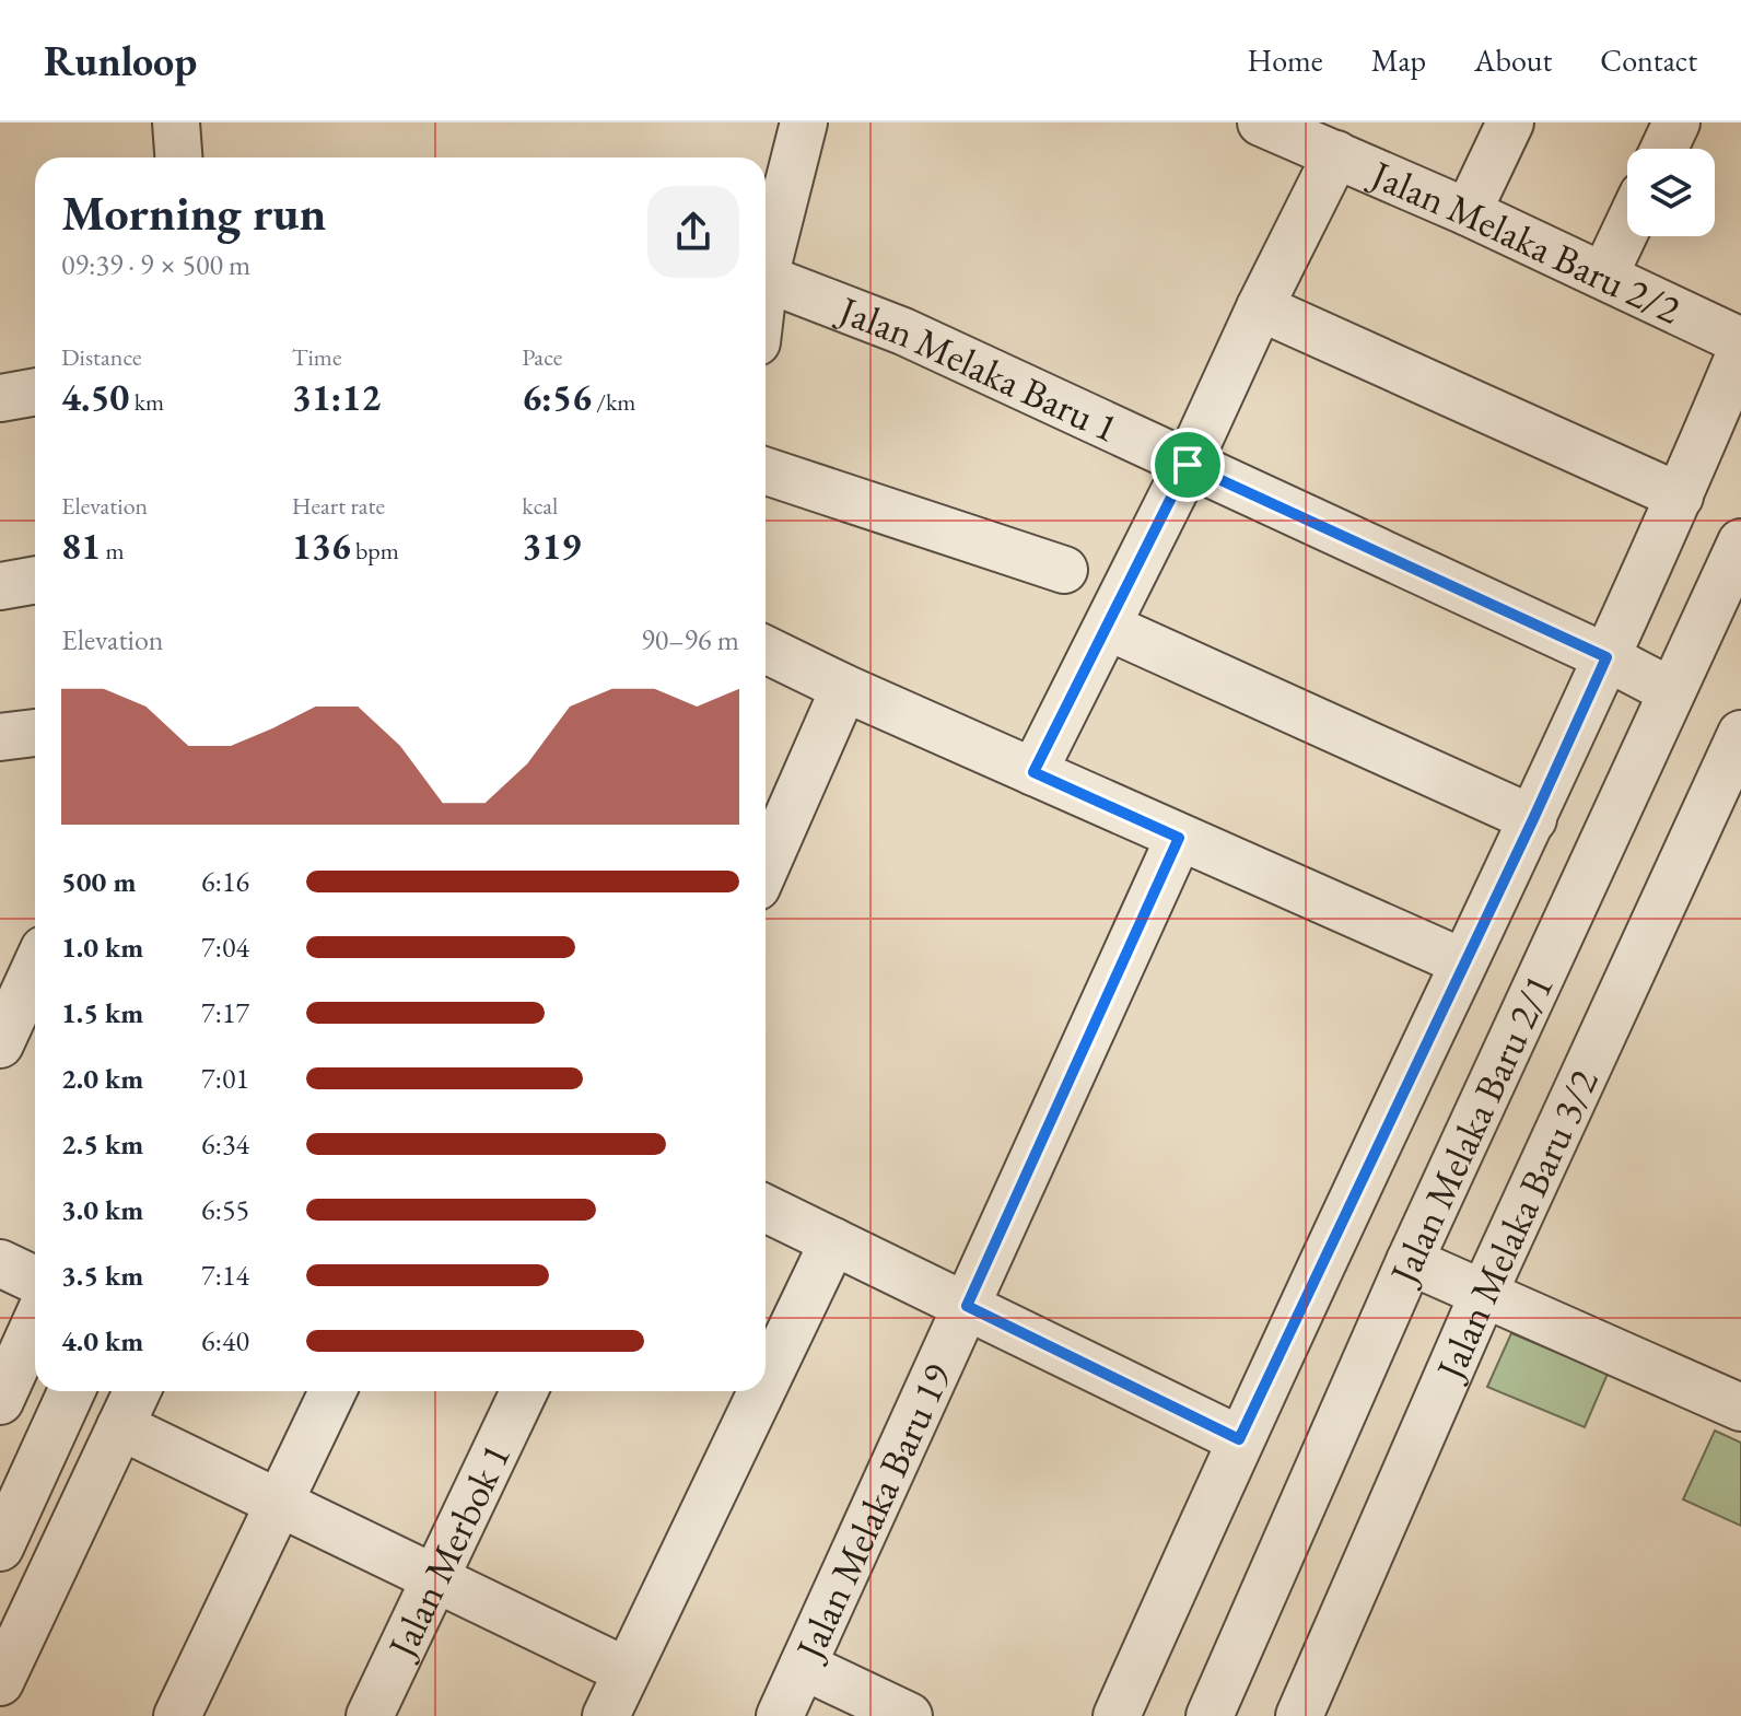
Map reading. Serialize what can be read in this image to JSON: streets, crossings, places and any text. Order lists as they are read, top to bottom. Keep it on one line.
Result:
{"streets":{"street":["Jalan Melaka Baru 2/2","Jalan Melaka Baru 1","Jalan Melaka Baru 2/1","Jalan Melaka Baru 3/2","Jalan Melaka Baru 19","Jalan Merbok 1"]},"crossings":[["Jalan Melaka Baru 1","Jalan Melaka Baru 2/1"]],"page":{"header":"Runloop","nav":["Home","Map","About","Contact"],"heading":["Morning run","09:39 · 9 × 500 m"],"stats":[["Distance","4.50 km"],["Time","31:12"],["Pace","6:56 /km"],["Elevation","81 m"],["Heart rate","136 bpm"],["kcal","319"]],"chart":["Elevation","90–96 m"],"list":[{"name":"500 m","note":"6:16"},{"name":"1.0 km","note":"7:04"},{"name":"1.5 km","note":"7:17"},{"name":"2.0 km","note":"7:01"},{"name":"2.5 km","note":"6:34"},{"name":"3.0 km","note":"6:55"},{"name":"3.5 km","note":"7:14"},{"name":"4.0 km","note":"6:40"}]}}
